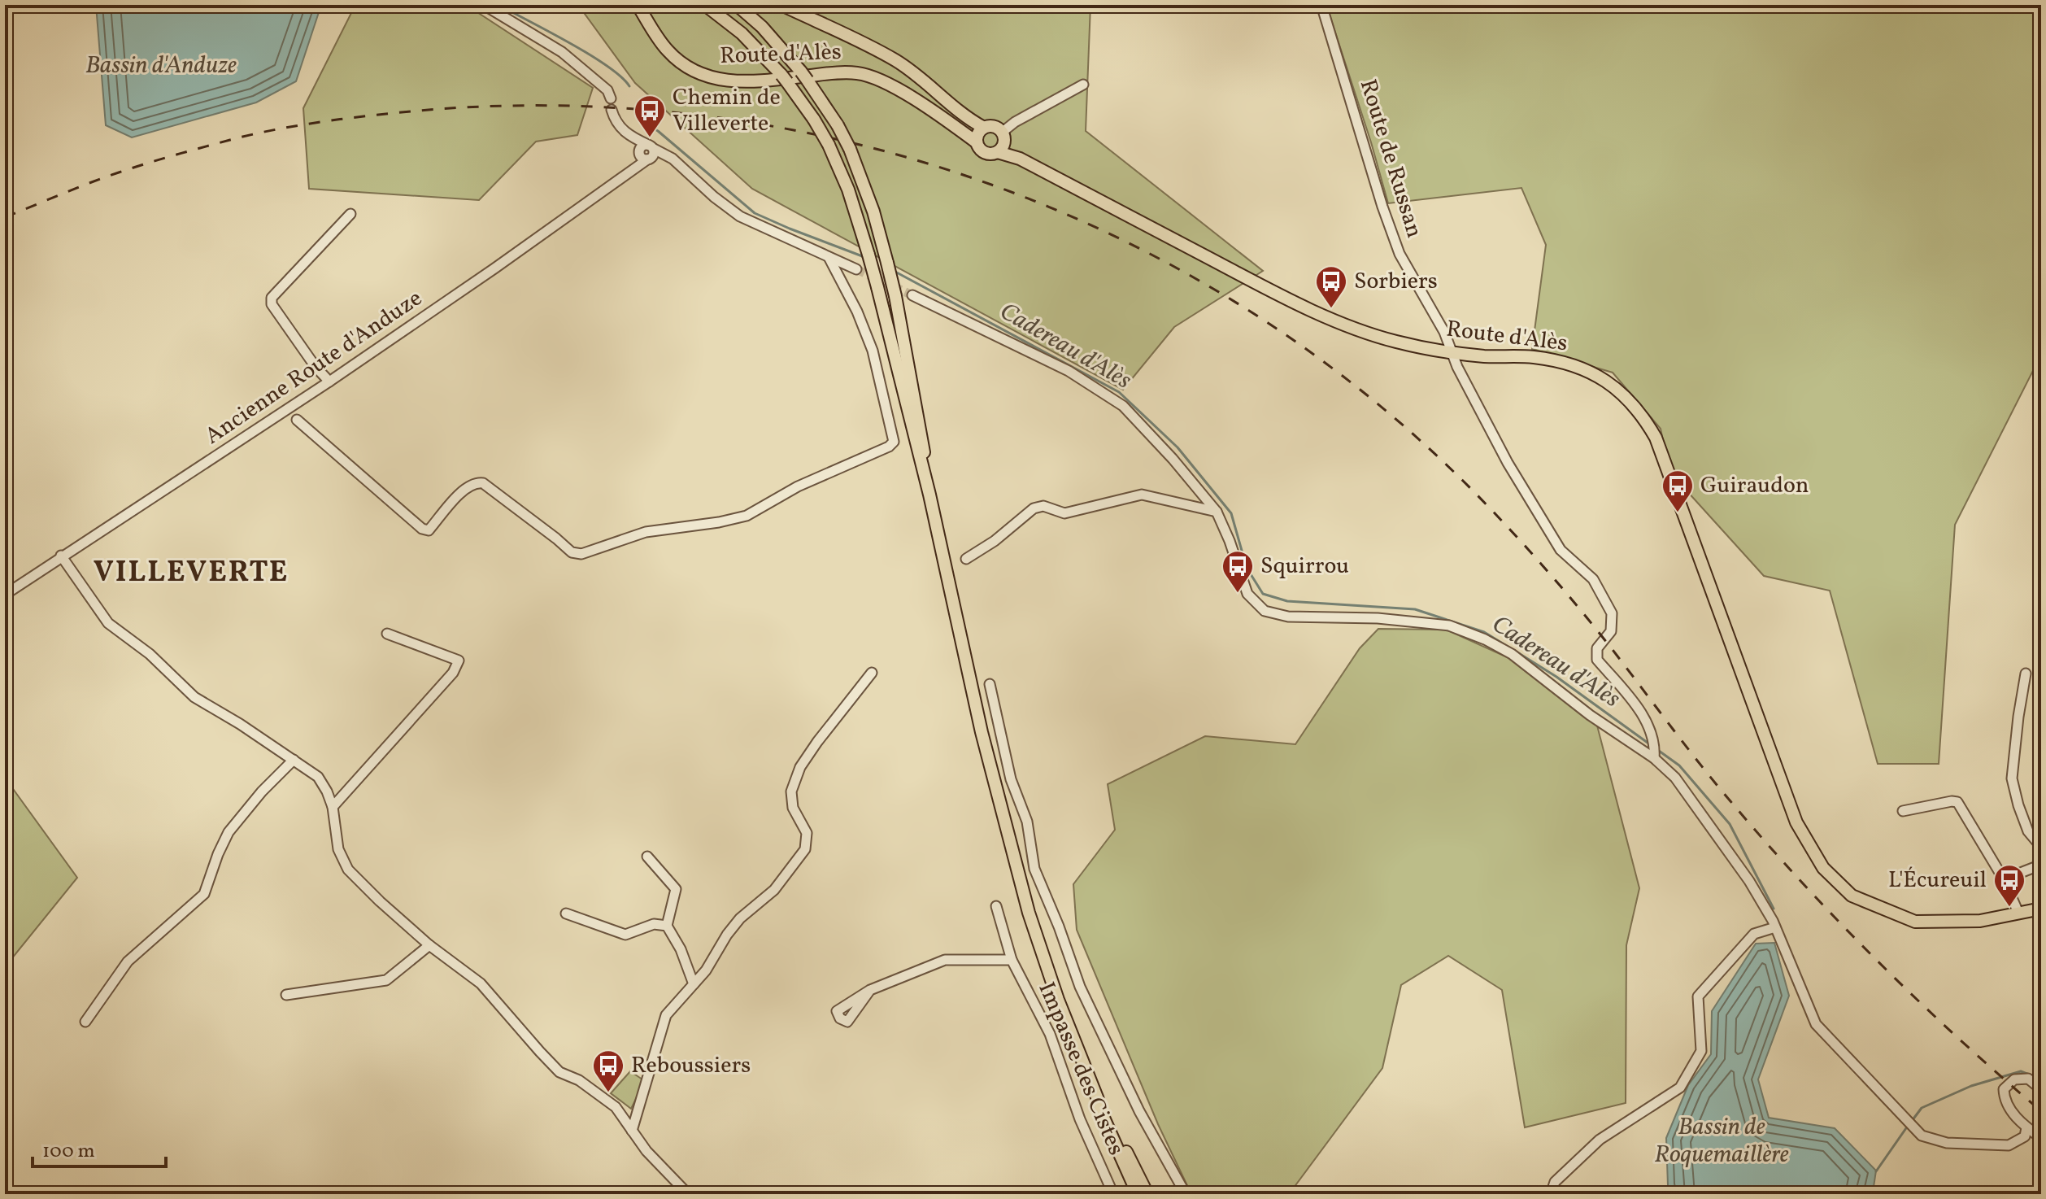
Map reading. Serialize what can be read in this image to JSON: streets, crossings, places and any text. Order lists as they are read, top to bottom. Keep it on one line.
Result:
{"streets":{"main road":["Route d'Alès"],"street":["Route de Russan","Ancienne Route d'Anduze","Impasse des Cistes"]},"crossings":[["Route d'Alès","Route de Russan"]],"districts":["VILLEVERTE"],"water":["Bassin d'Anduze","Cadereau d'Alès","Bassin de Roquemaillère"],"places":{"bus stop":["Chemin de Villeverte","Sorbiers","Guiraudon","Squirrou","L'Écureuil","Reboussiers"]},"scale_bar":"100 m"}
